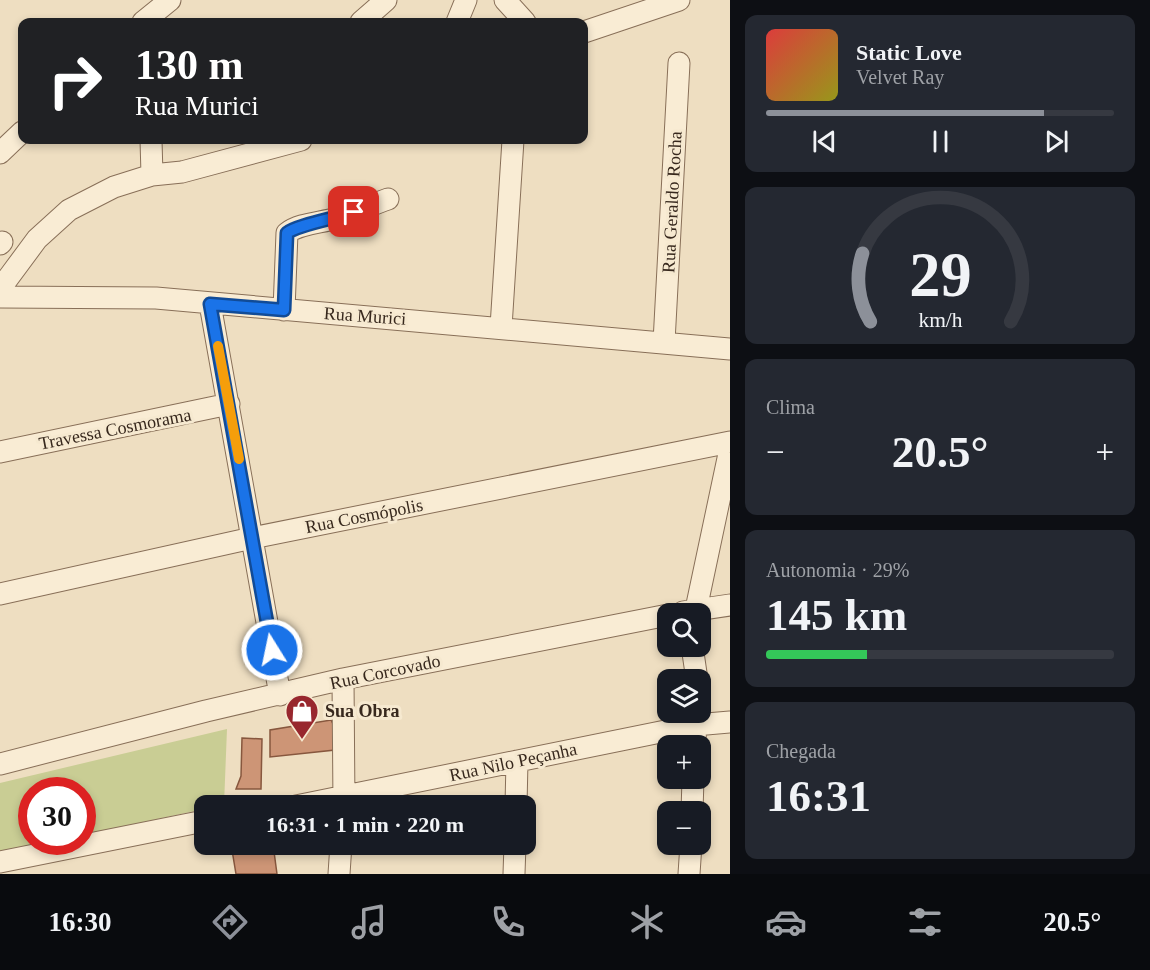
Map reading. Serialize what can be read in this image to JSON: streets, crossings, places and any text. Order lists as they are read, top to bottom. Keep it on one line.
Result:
{"streets":{"street":["Rua Geraldo Rocha","Rua Murici","Travessa Cosmorama","Rua Cosmópolis","Rua Corcovado","Rua Nilo Peçanha"]},"crossings":[["Rua Geraldo Rocha","Rua Murici"]],"places":{"shop":["Sua Obra"]},"page":{"turn":["130 m","Rua Murici"],"song":["Static Love","Velvet Ray"],"tile":["Clima",["Autonomia · 29%","145 km"],["Chegada","16:31"]],"heat":["−","20.5°","+"],"map_buttons":["+","−"],"limit":"30","trip":"16:31 · 1 min · 220 m","tabs":["16:30","20.5°"],"gauge":["29","km/h"]}}
